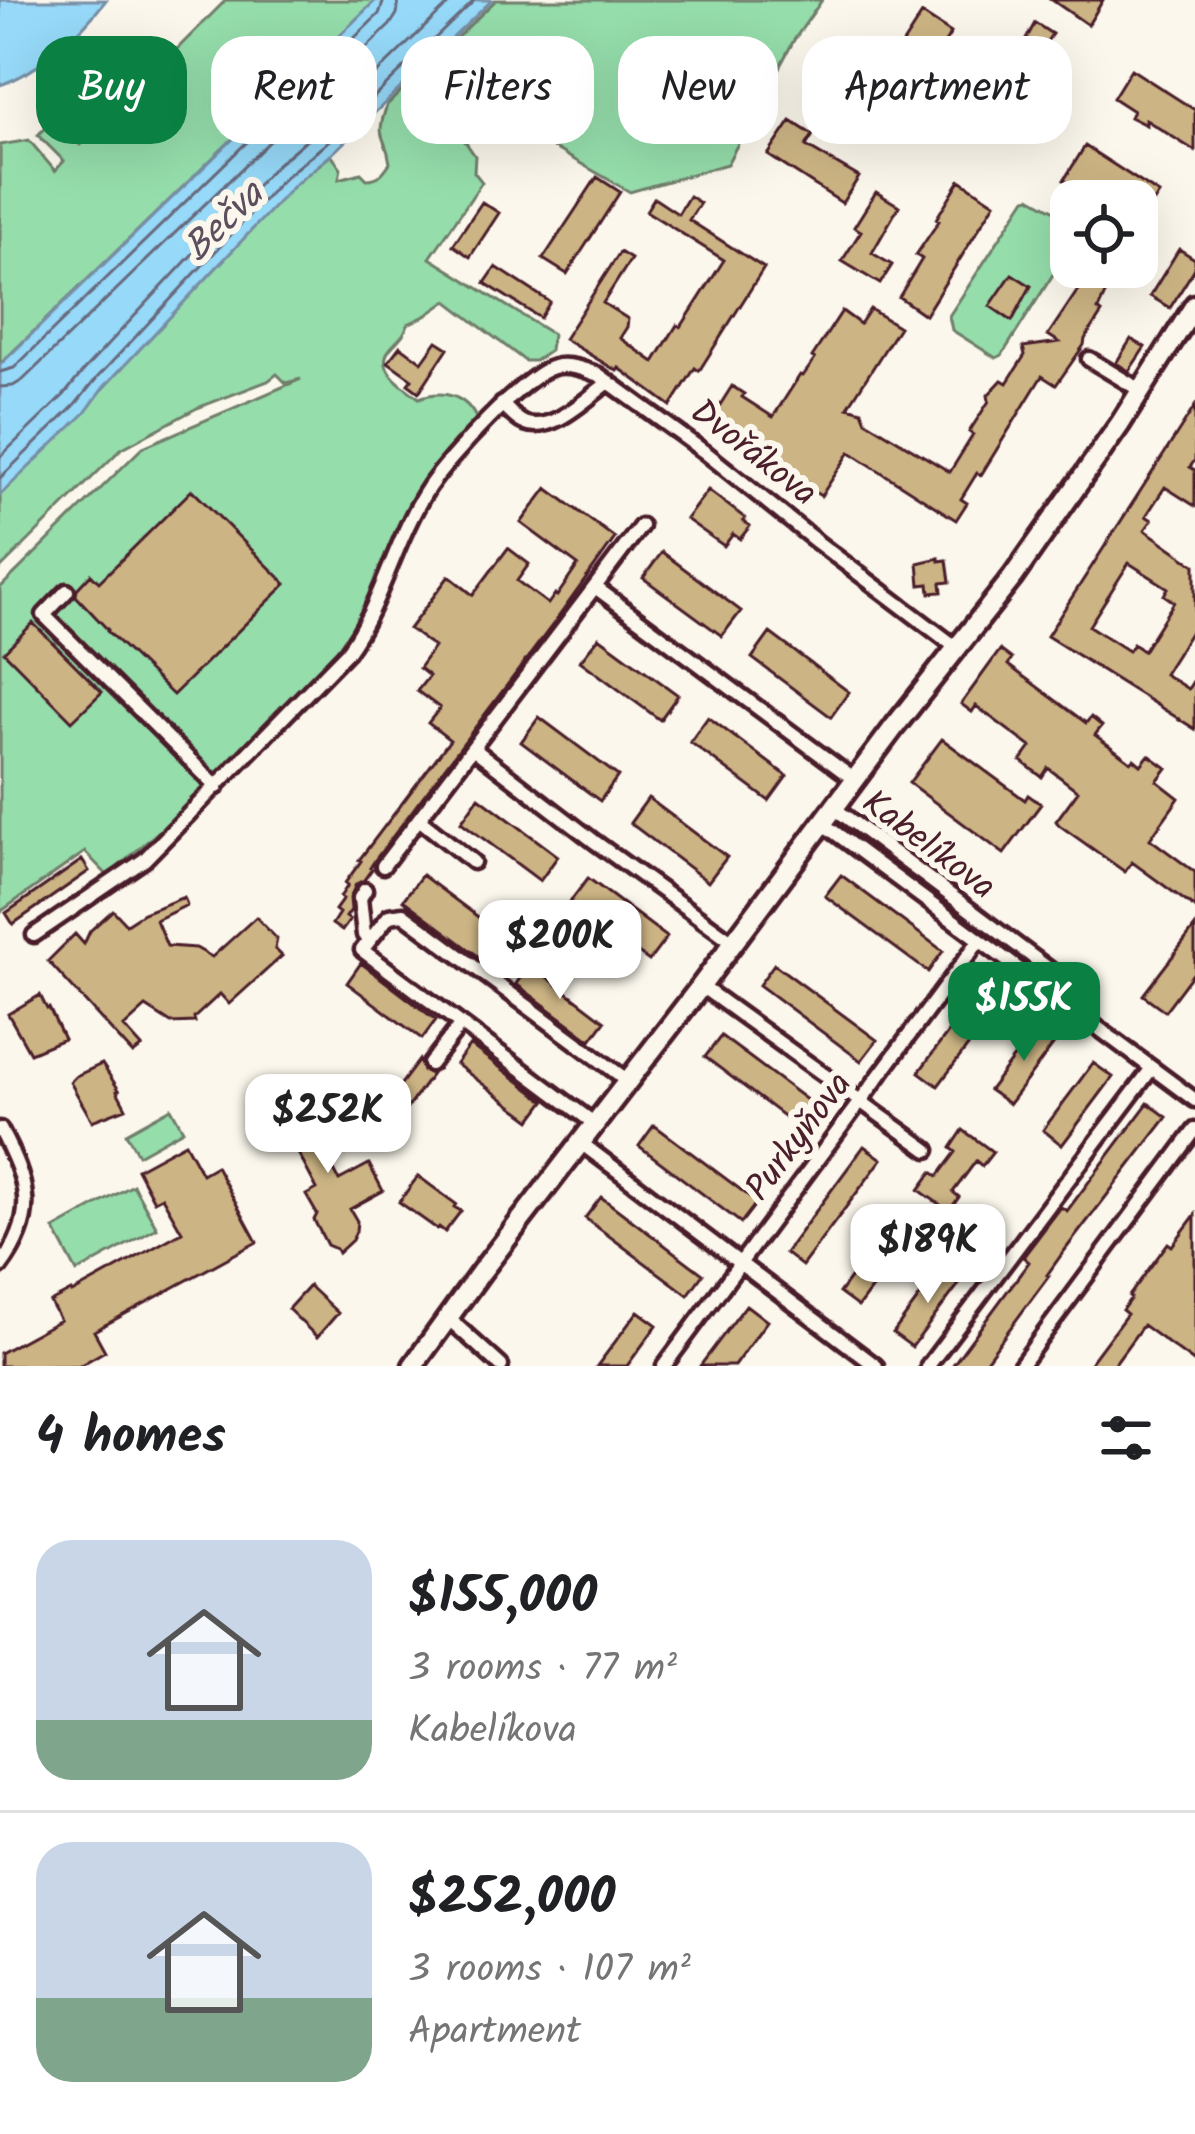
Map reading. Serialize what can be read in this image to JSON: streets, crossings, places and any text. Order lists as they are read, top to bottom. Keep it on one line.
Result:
{"streets":{"street":["Dvořákova","Kabelíkova","Purkyňova"]},"crossings":[["Kabelíkova","Purkyňova"]],"water":["Bečva"],"page":{"chip":["Buy","Rent","Filters","New","Apartment"],"price":["$200K","$155K","$252K","$189K"],"heading":"4 homes","list":[{"name":"$155,000","note":"3 rooms · 77 m² · Kabelíkova"},{"name":"$252,000","note":"3 rooms · 107 m² · Apartment"}]}}
